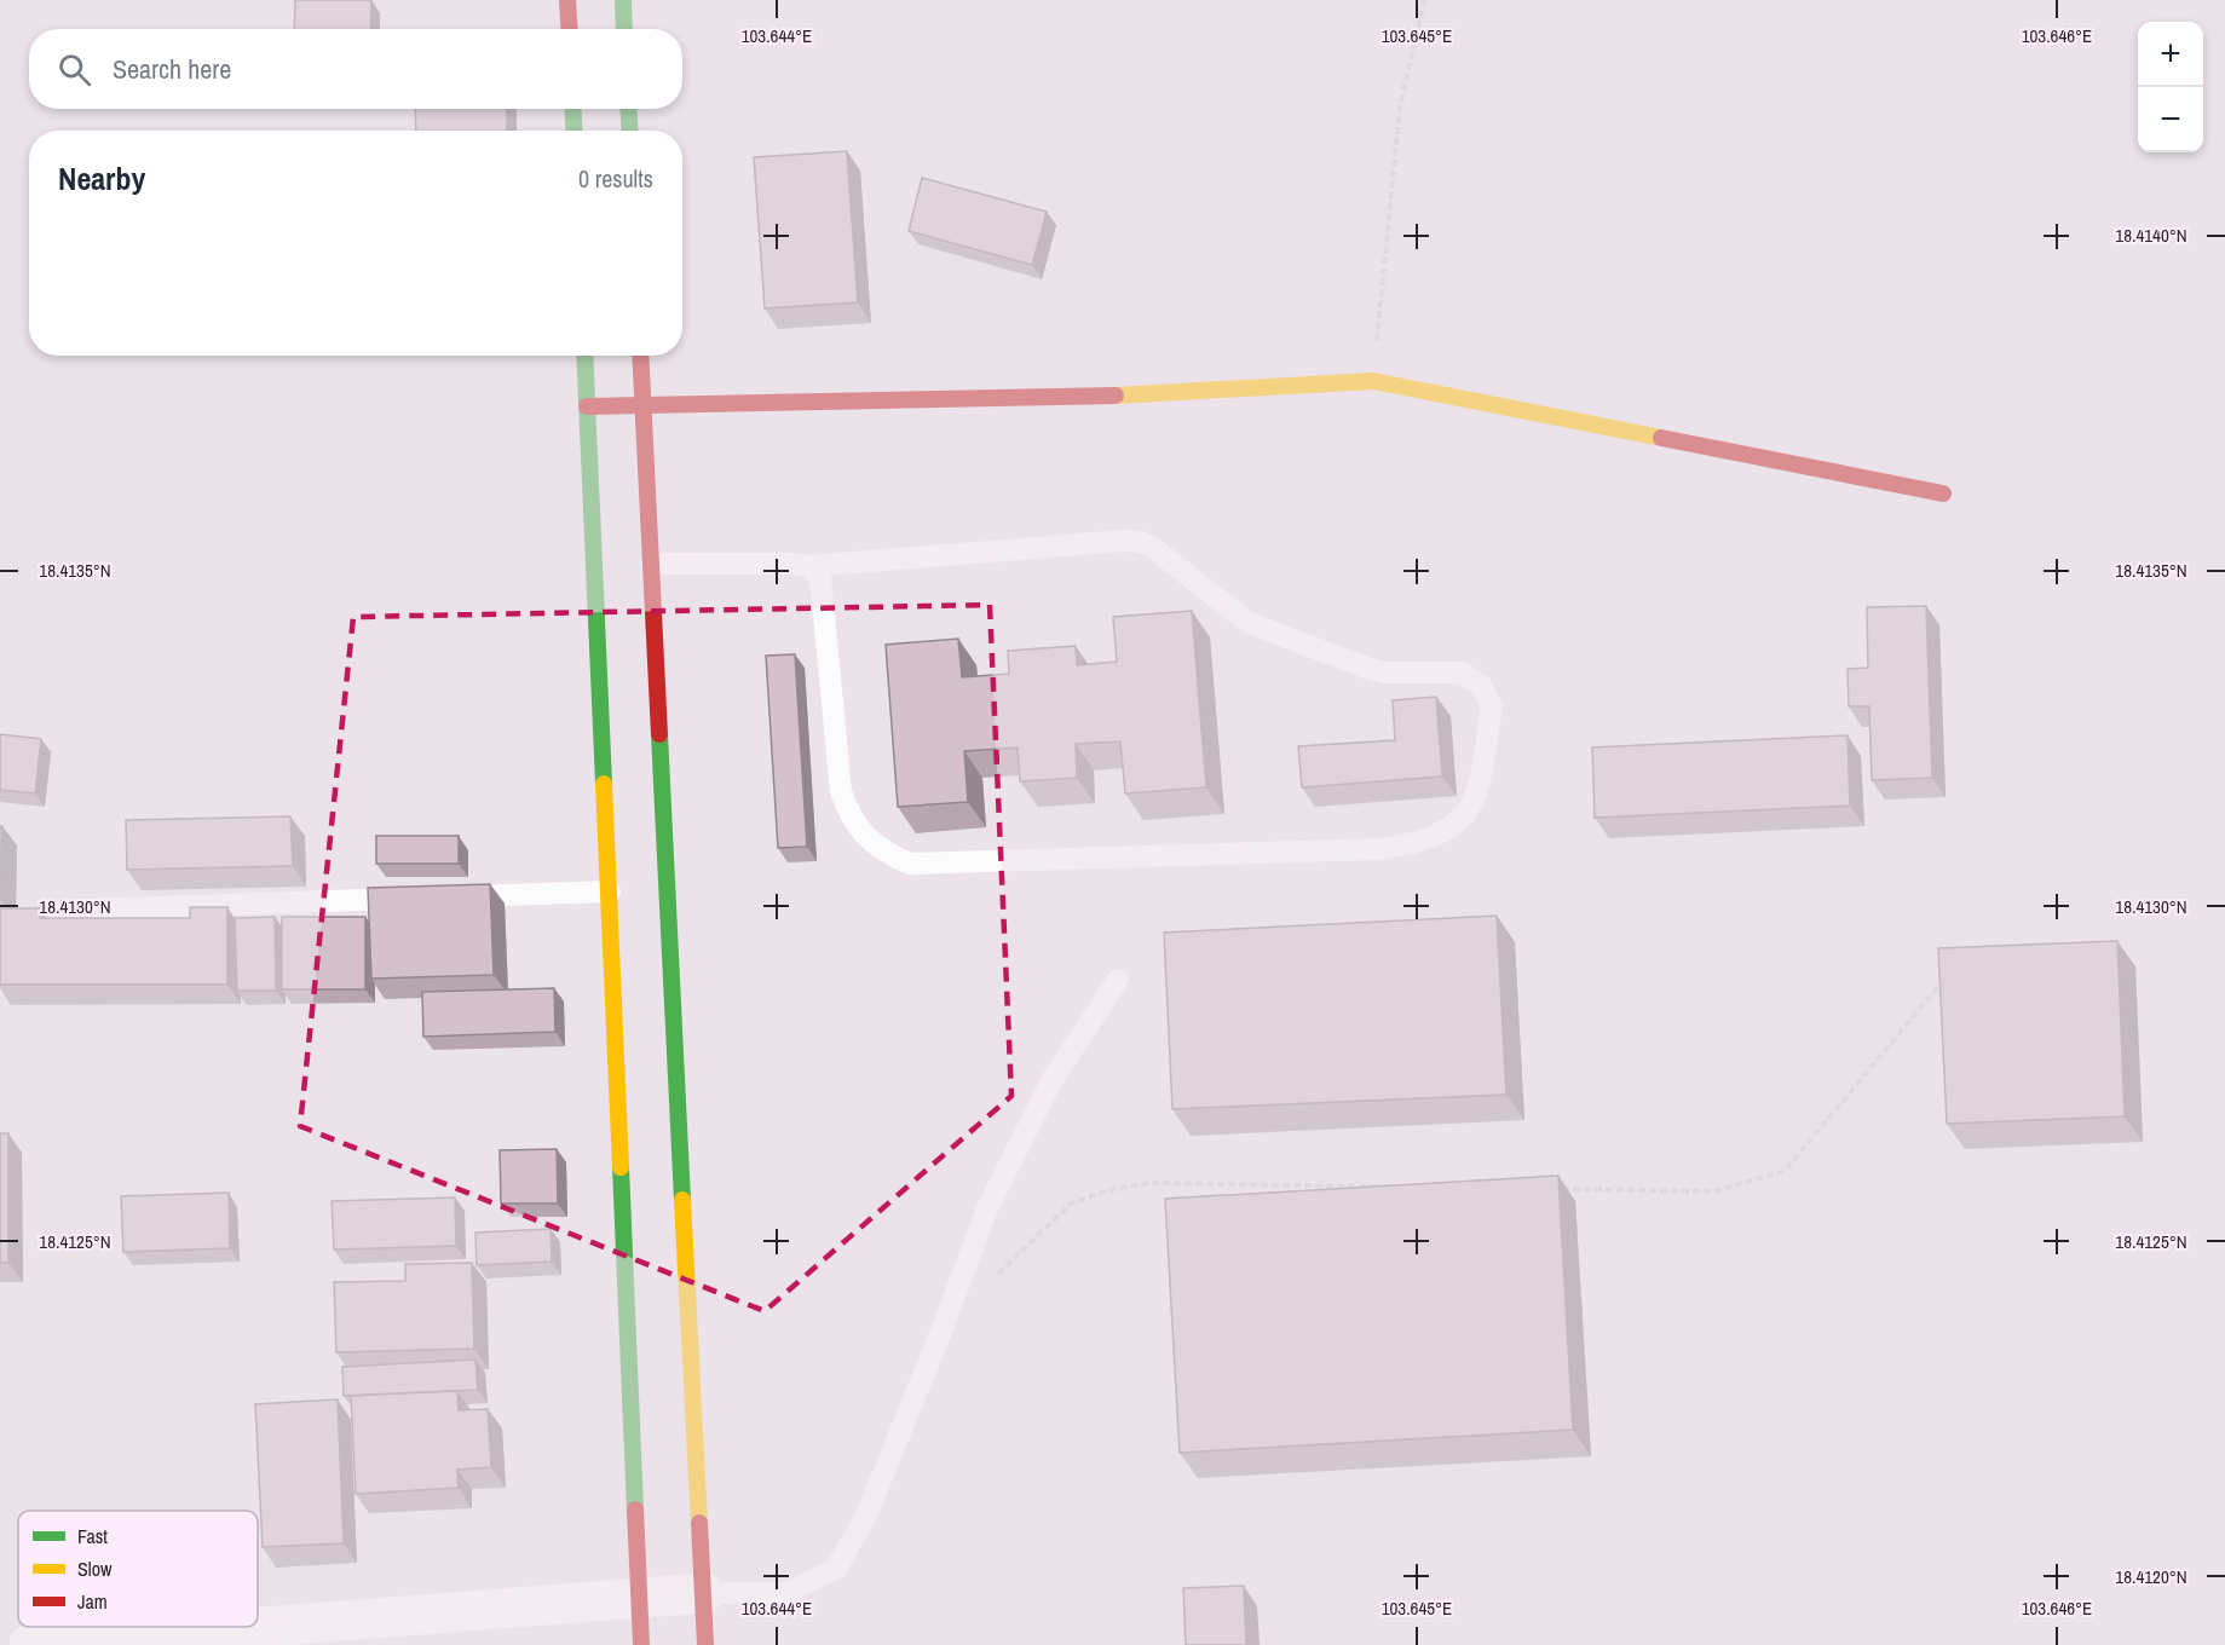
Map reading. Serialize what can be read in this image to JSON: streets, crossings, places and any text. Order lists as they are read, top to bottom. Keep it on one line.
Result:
{"legend":["Fast","Slow","Jam"],"page":{"map_buttons":["+","−"],"search":"Search here","heading":["Nearby","0 results"]},"coordinates":["103.644°E","103.645°E","103.646°E","18.4140°N","18.4135°N","18.4130°N","18.4125°N","18.4120°N"]}
